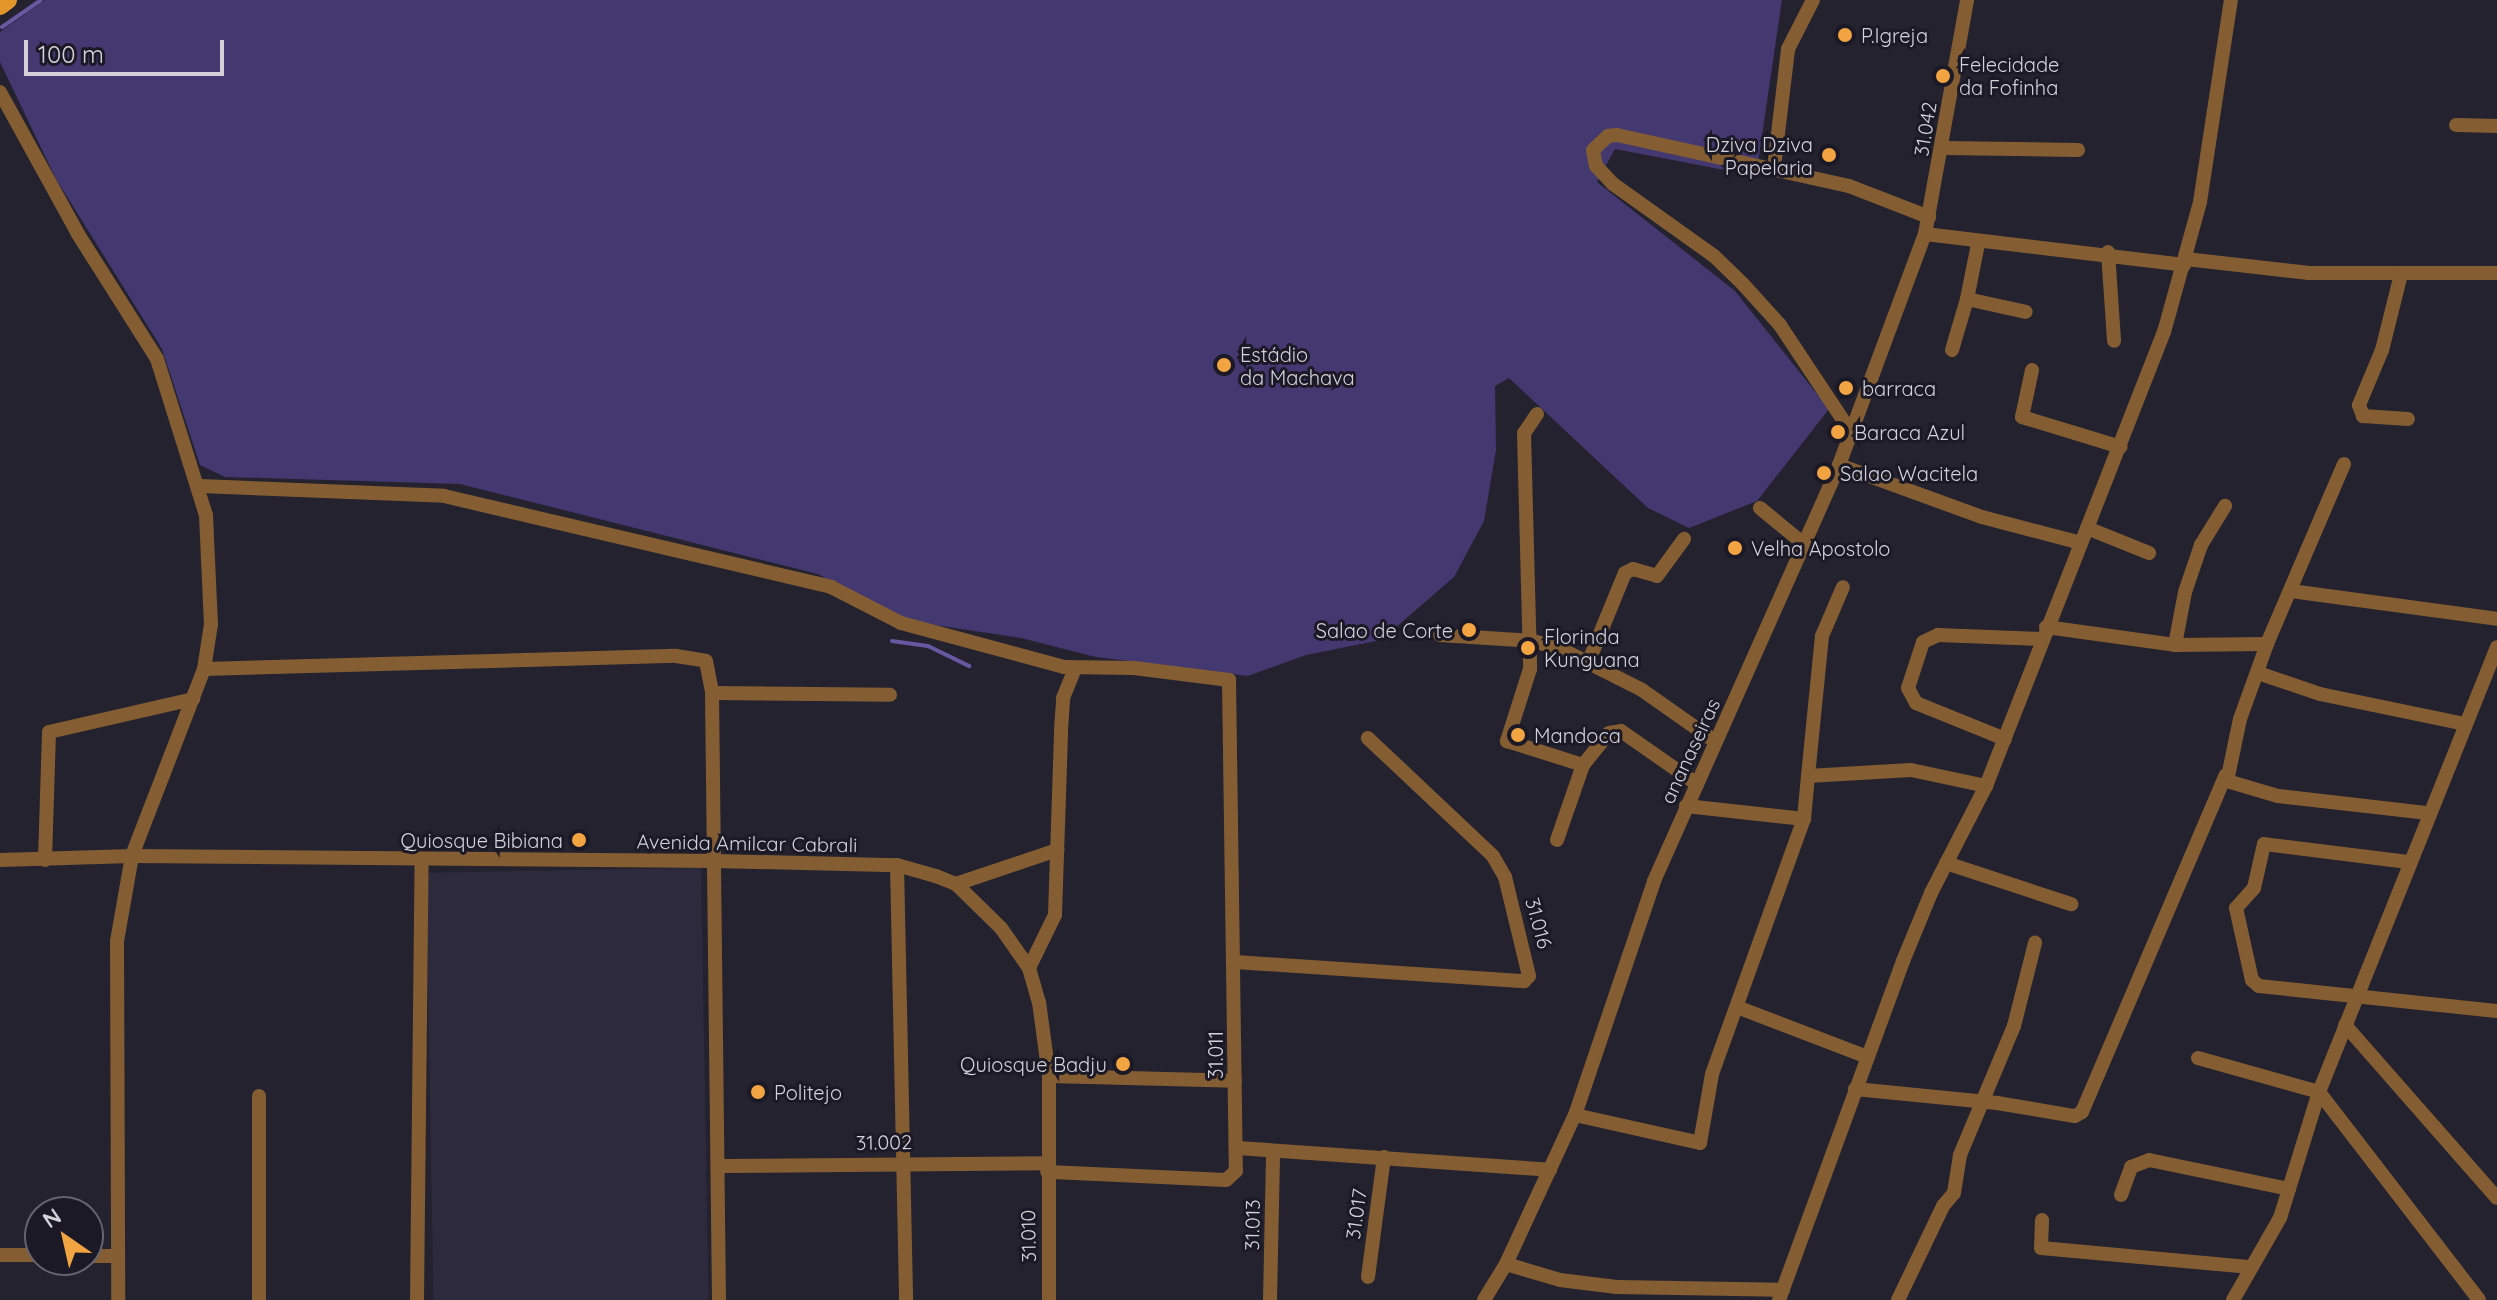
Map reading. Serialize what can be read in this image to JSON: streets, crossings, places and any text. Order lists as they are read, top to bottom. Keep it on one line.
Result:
{"streets":{"street":["31.042","ananaseiras","Avenida Amilcar Cabrali","31.016","31.011","31.002","31.017","31.013","31.010"]},"crossings":[["31.042","ananaseiras"],["Avenida Amilcar Cabrali","31.010"],["31.016","31.011"],["31.011","31.002"],["31.002","31.010"]],"places":["P.Igreja","Felecidade da Fofinha","Dziva Dziva Papelaria","Estádio da Machava","barraca","Baraca Azul","Salao Wacitela","Velha Apostolo","Salao de Corte","Florinda Kunguana","Mandoca","Quiosque Bibiana","Quiosque Badju","Politejo"],"scale_bar":"100 m","north":"top left"}
